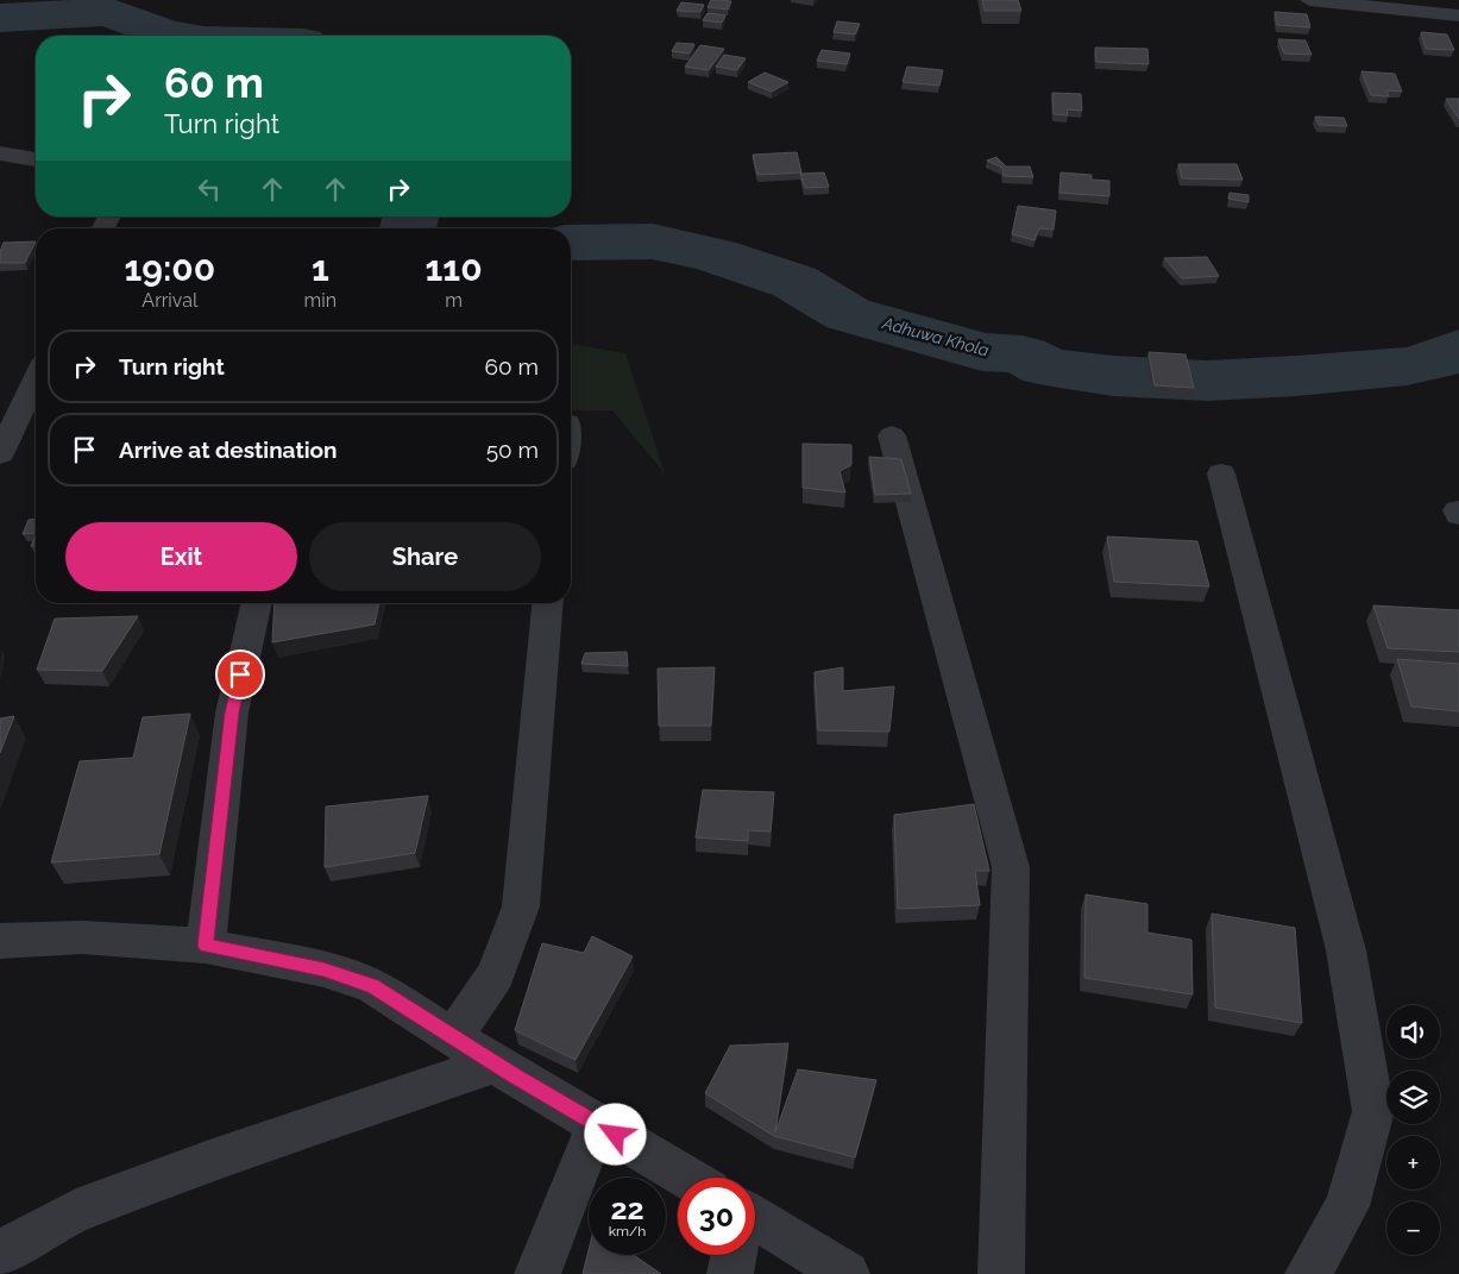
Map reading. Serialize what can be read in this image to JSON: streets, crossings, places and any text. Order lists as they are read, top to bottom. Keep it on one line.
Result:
{"water":["Adhuwa Khola"],"page":{"turn":["60 m","Turn right"],"eta":["19:00","Arrival","1","min","110","m"],"list":[{"name":"Turn right","value":"60 m"},{"name":"Arrive at destination","value":"50 m"}],"buttons":["Exit","Share"],"map_buttons":["+","−"],"speed":"22 km/h","limit":"30"}}
